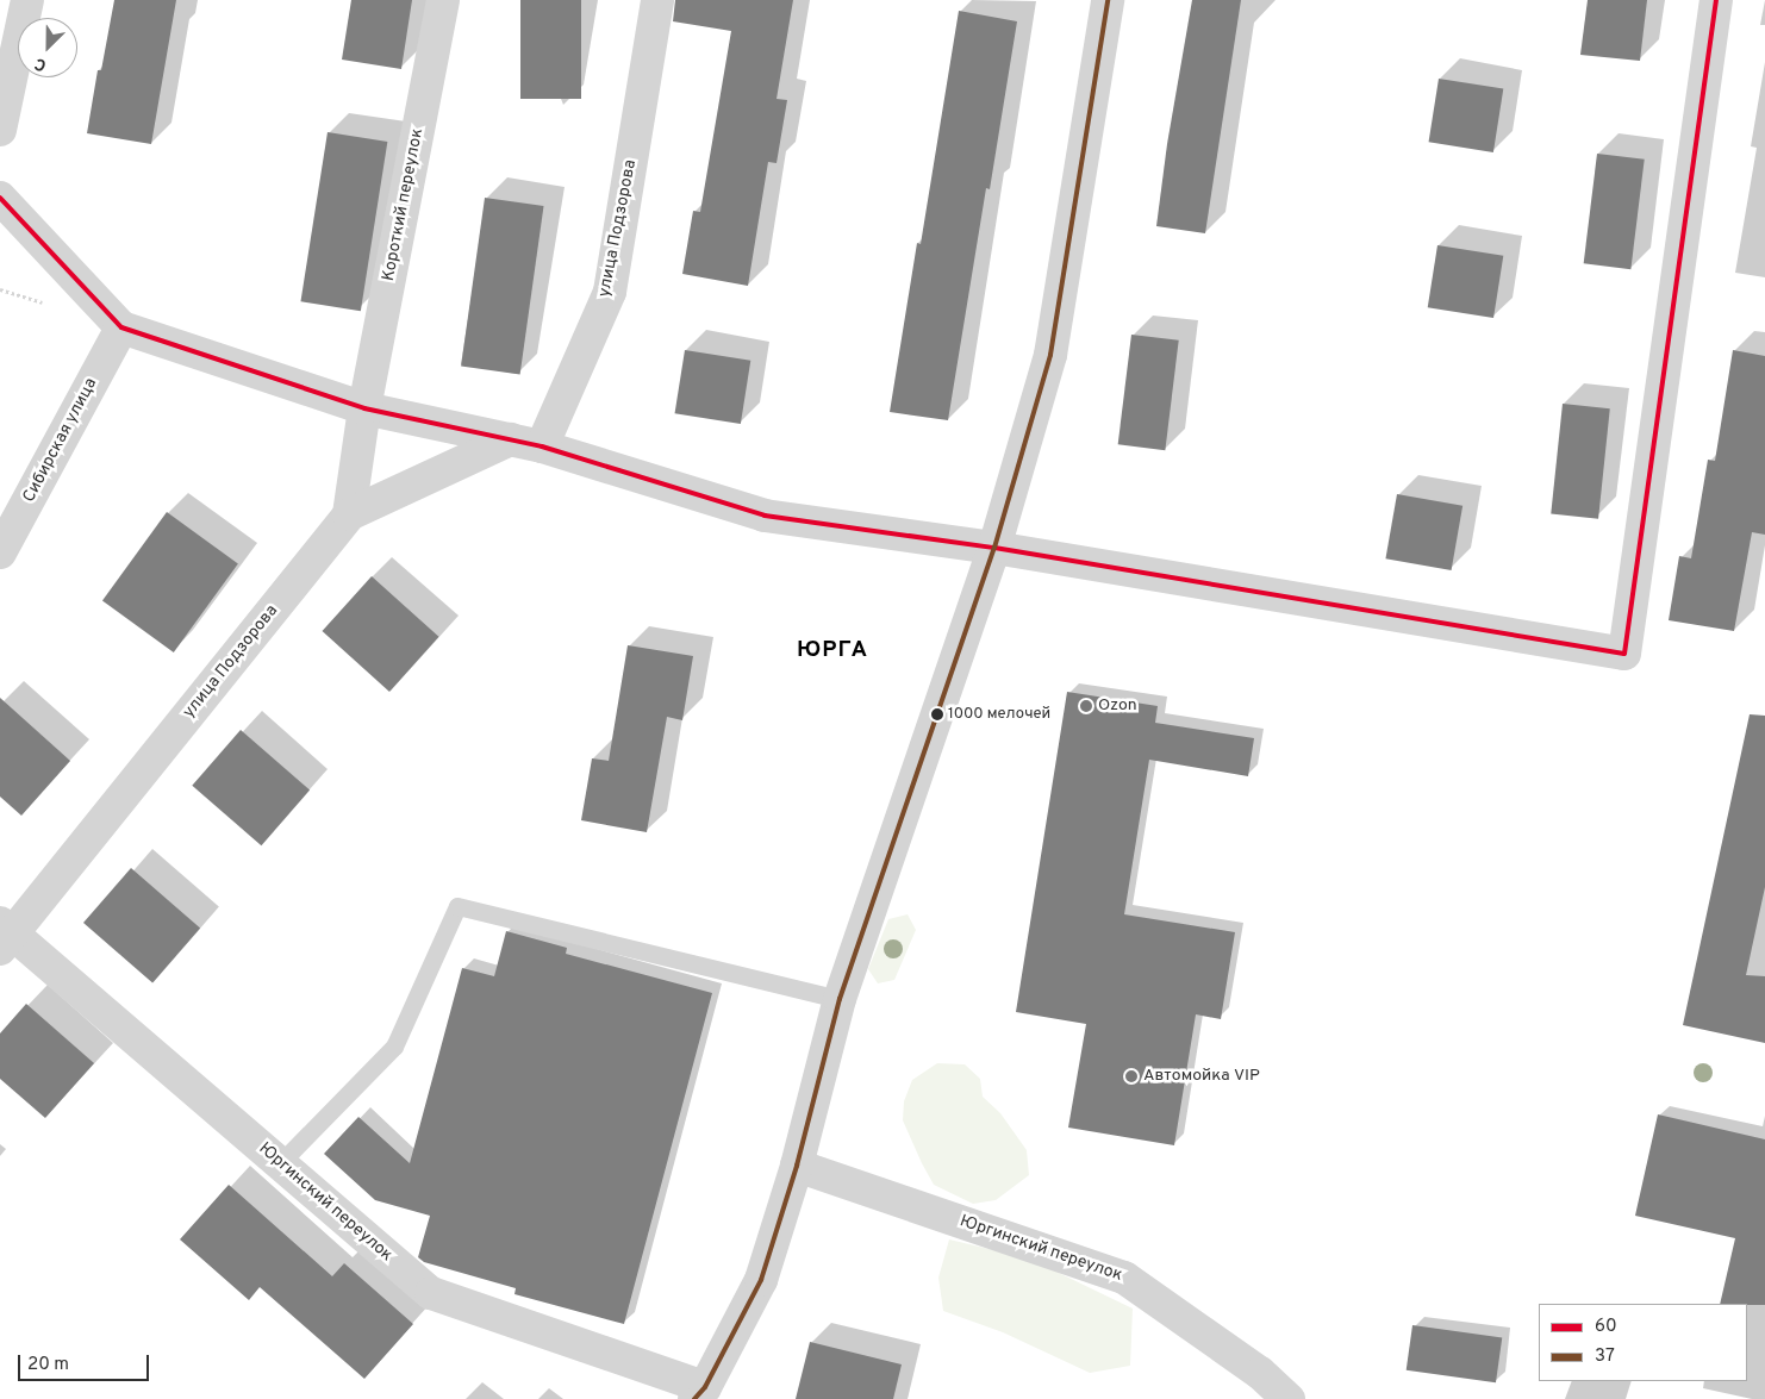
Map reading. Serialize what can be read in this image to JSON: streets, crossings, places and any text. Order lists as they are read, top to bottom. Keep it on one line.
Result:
{"streets":{"street":["Короткий переулок","улица Подзорова","Сибирская улица","Юргинский переулок"]},"crossings":[["Короткий переулок","улица Подзорова"],["улица Подзорова","Юргинский переулок"]],"districts":["ЮРГА"],"places":["Ozon","1000 мелочей","Автомойка VIP"],"lines":["transit line 60","transit line 37"],"legend":["60","37"],"scale_bar":"20 m","north":"bottom left"}
